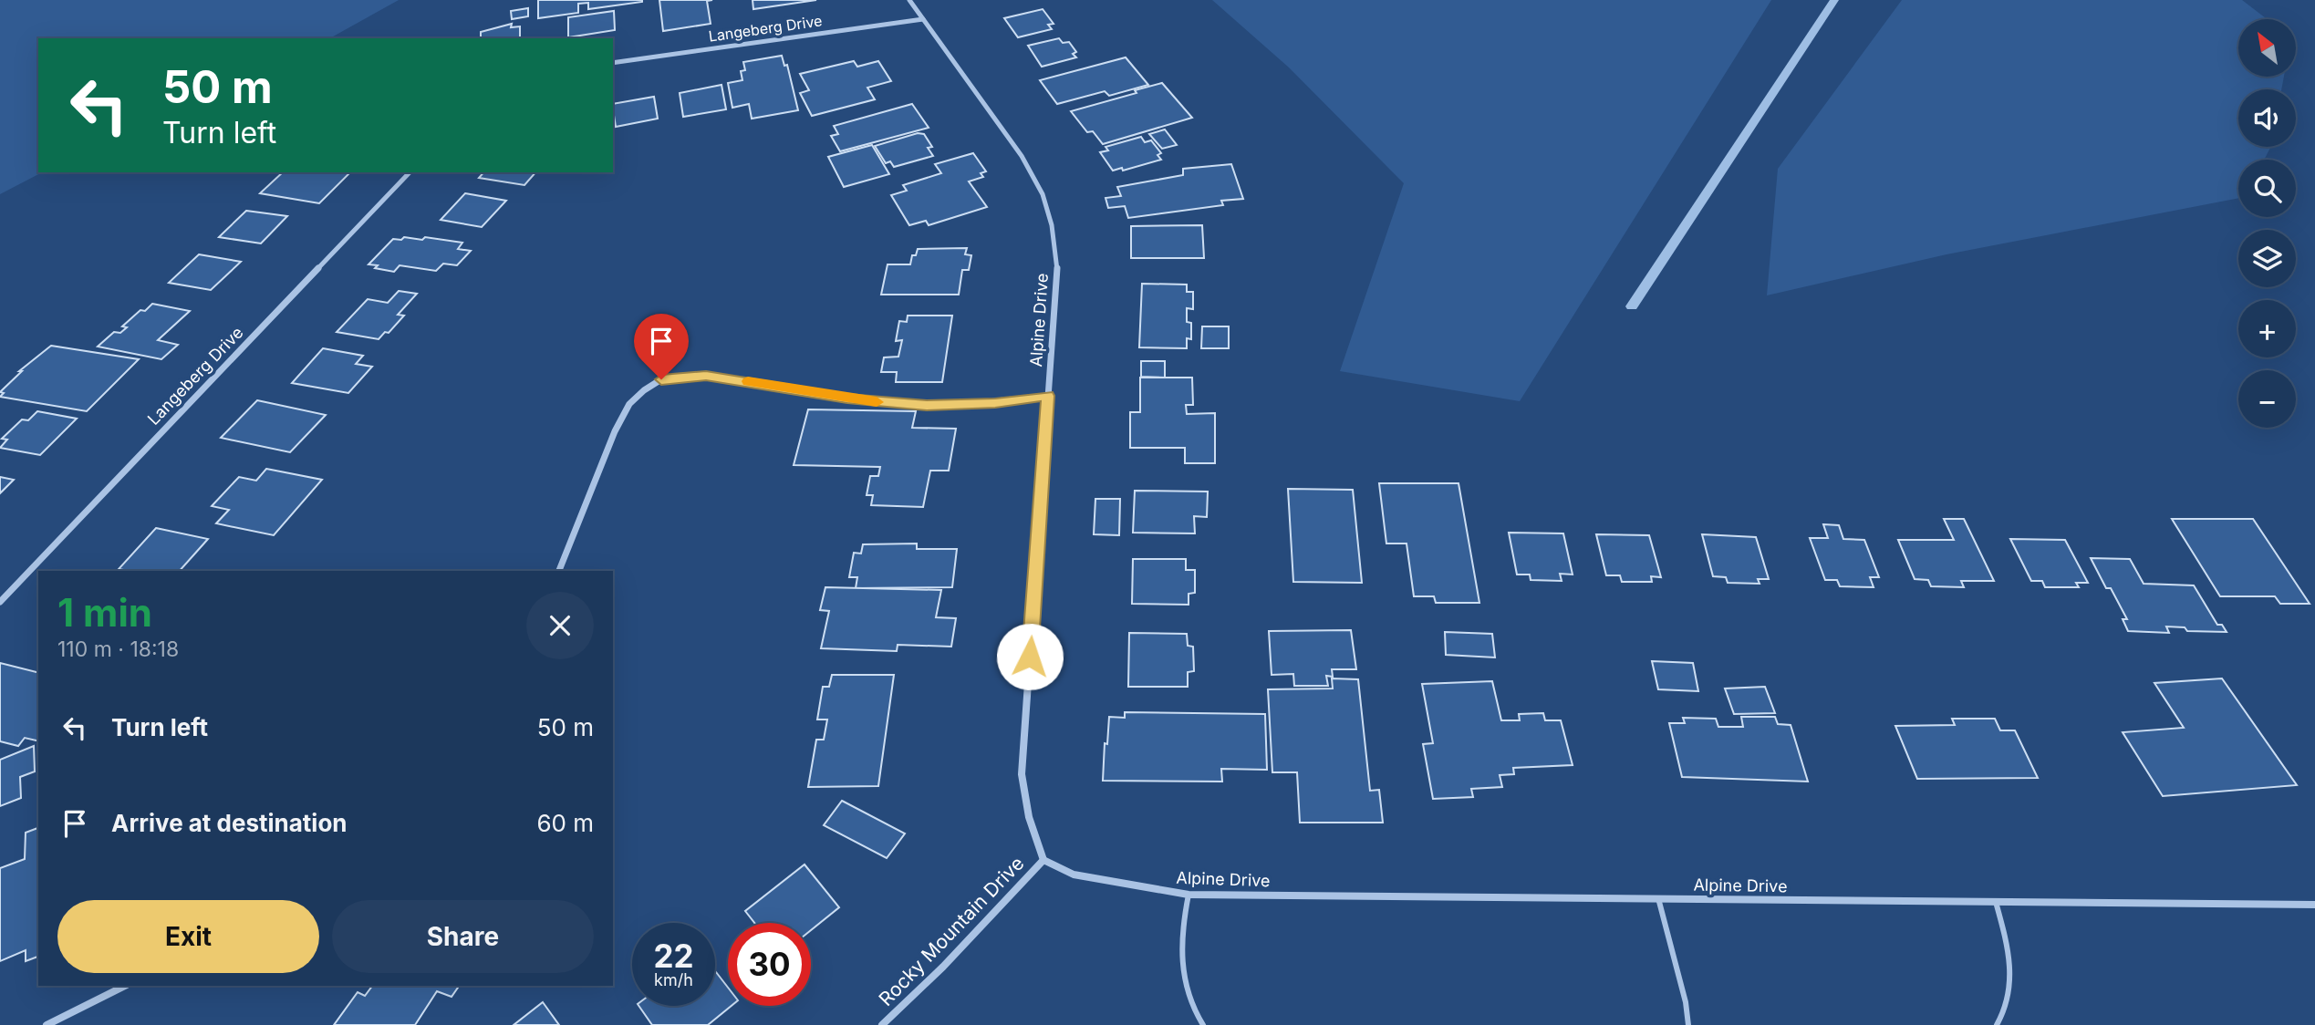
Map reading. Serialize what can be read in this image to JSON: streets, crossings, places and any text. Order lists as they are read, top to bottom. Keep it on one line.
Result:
{"streets":{"street":["Langeberg Drive","Alpine Drive","Rocky Mountain Drive"]},"crossings":[["Langeberg Drive","Alpine Drive"],["Alpine Drive","Rocky Mountain Drive"]],"north":"top left","page":{"map_buttons":["+","−"],"turn":["50 m","Turn left"],"heading":["1 min","110 m · 18:18"],"list":[{"name":"Turn left","value":"50 m"},{"name":"Arrive at destination","value":"60 m"}],"buttons":["Exit","Share"],"speed":"22 km/h","limit":"30"}}
